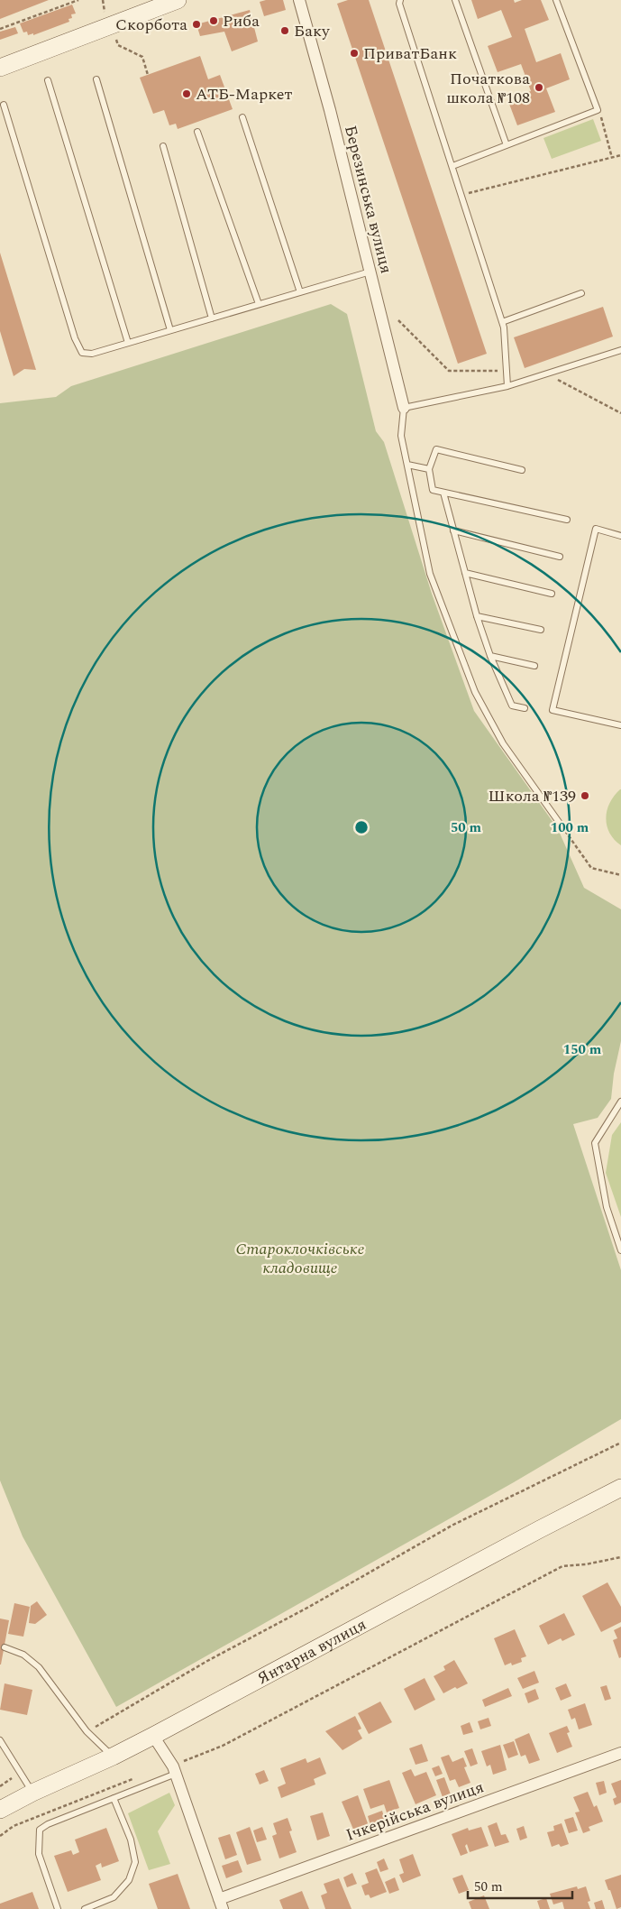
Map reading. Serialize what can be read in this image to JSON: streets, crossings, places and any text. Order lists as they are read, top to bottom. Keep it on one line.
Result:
{"streets":{"main road":["Янтарна вулиця"],"street":["Березинська вулиця","Ічкерійська вулиця"]},"parks":["Староклочківське кладовище"],"places":["Риба","Скорбота","Баку","ПриватБанк","Початкова школа №108","АТБ-Маркет","Школа №139"],"scale_bar":"50 m","rings":["50 m","100 m","150 m"]}
